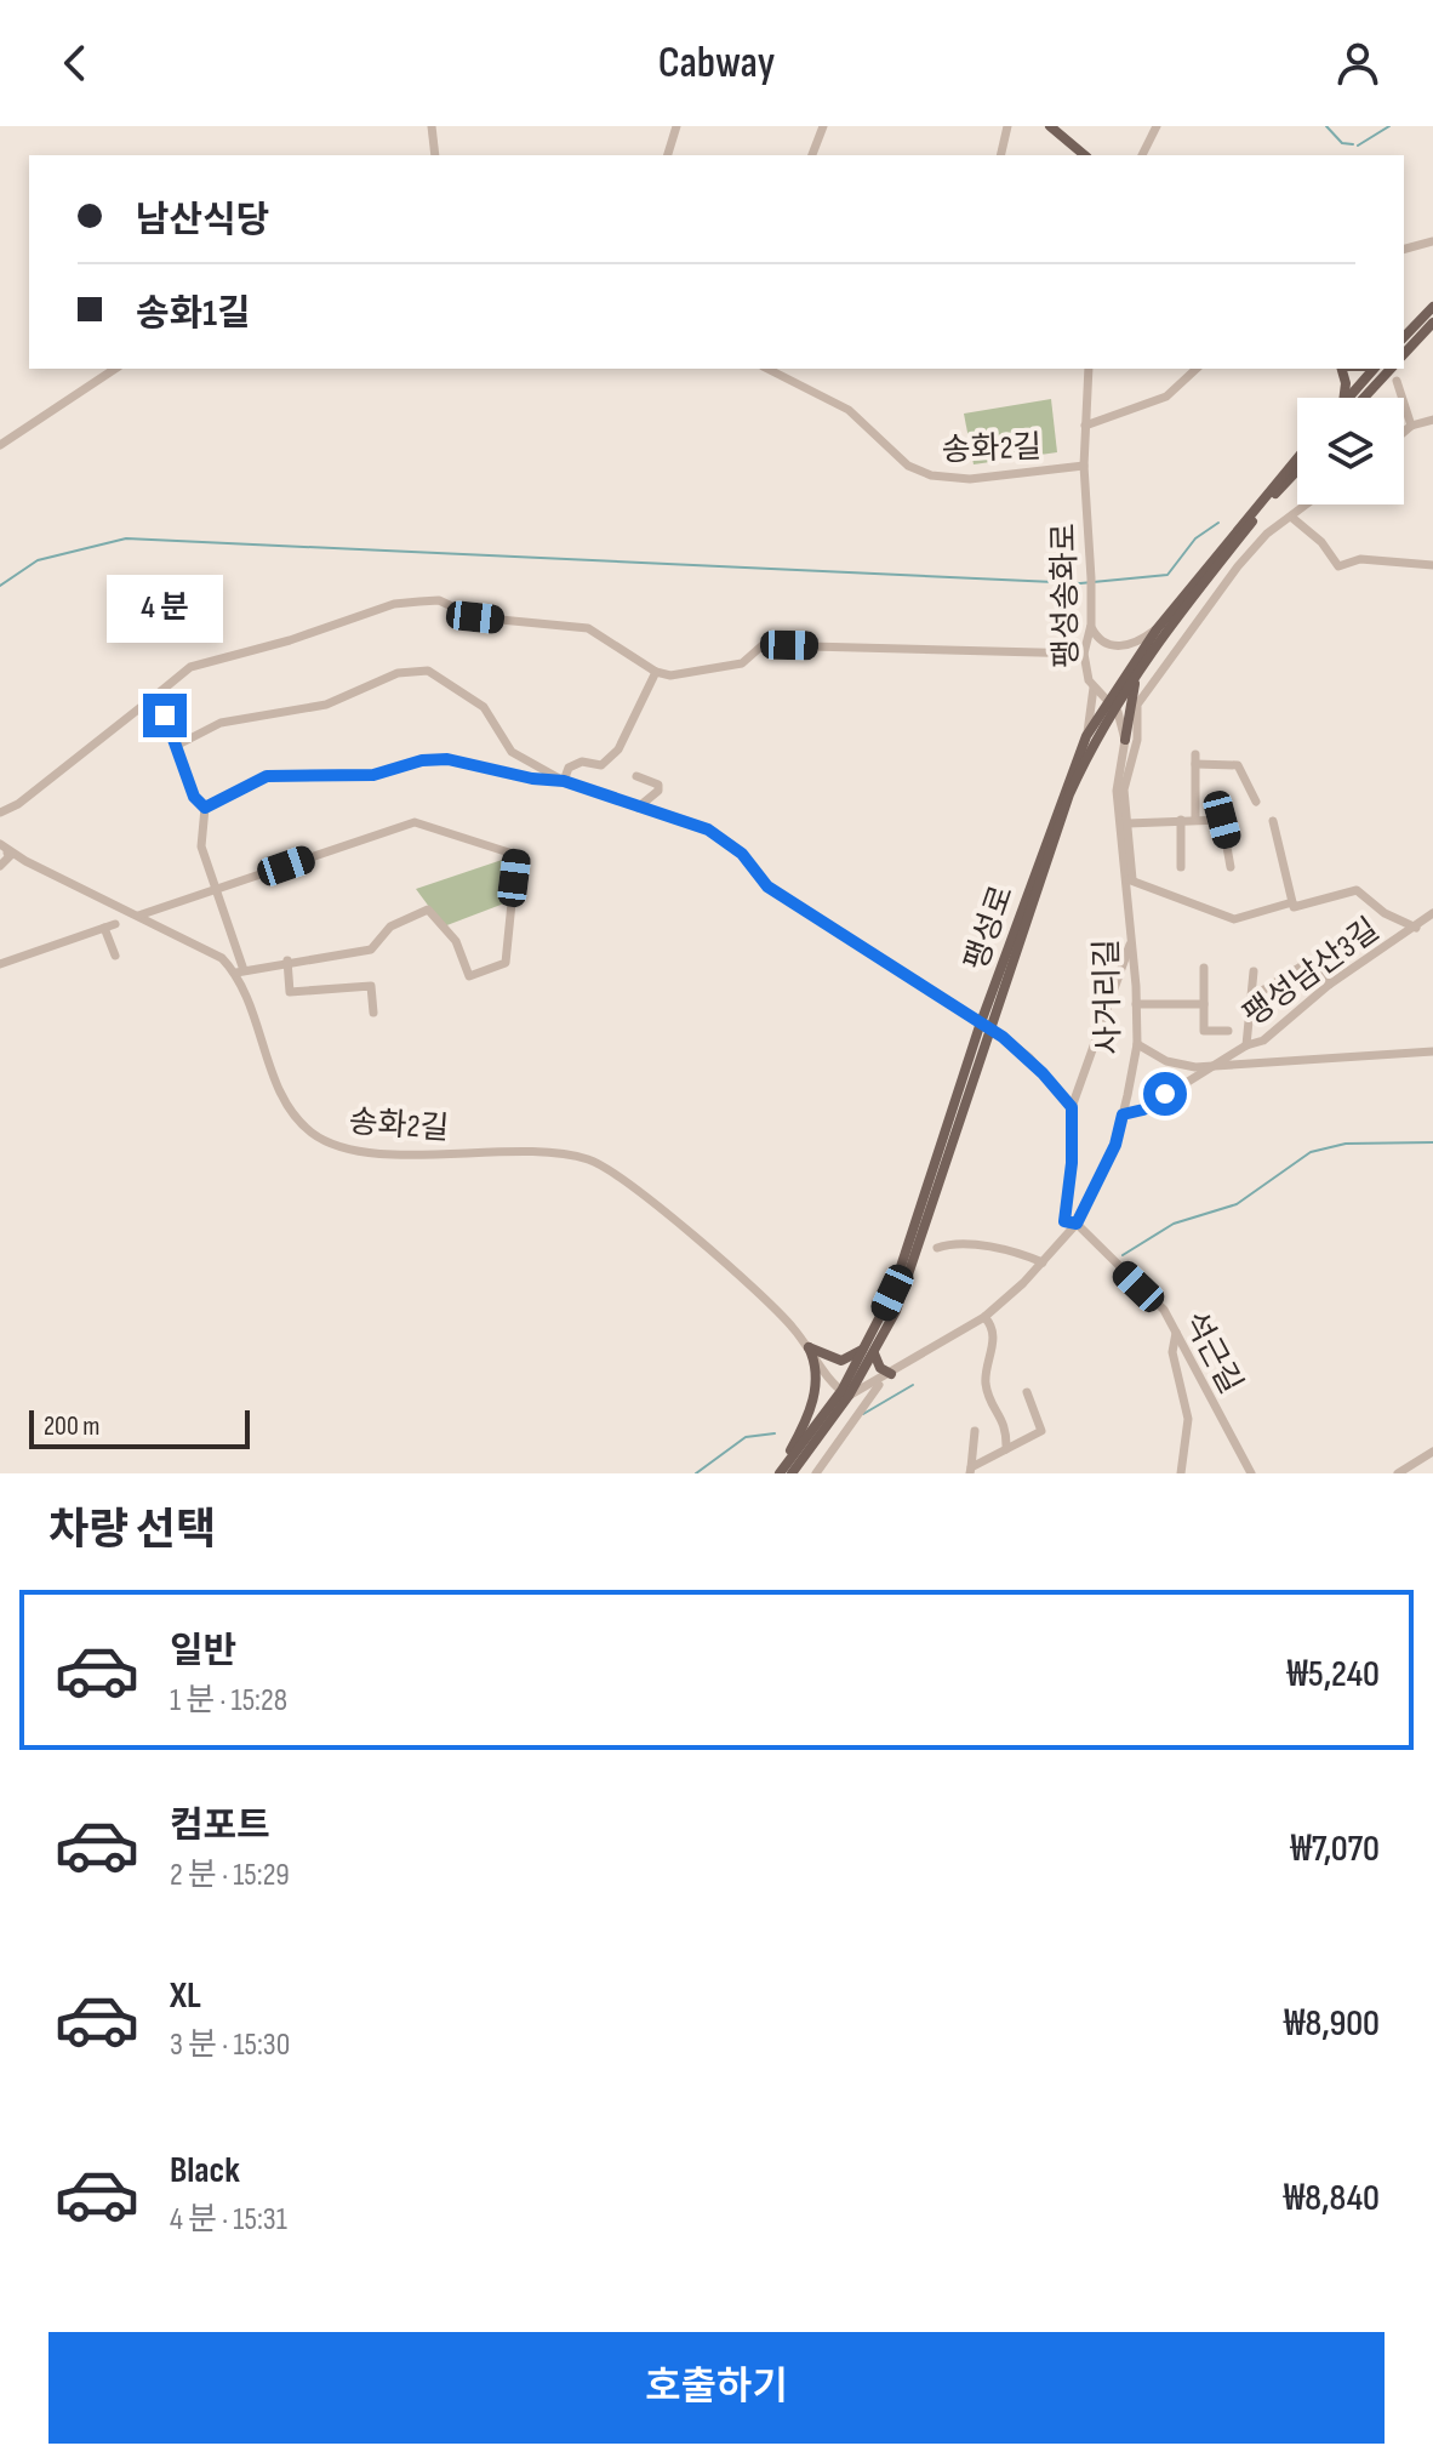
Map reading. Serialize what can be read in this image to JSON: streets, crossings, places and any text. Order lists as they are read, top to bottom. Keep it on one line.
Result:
{"streets":{"main road":["팽성로"],"street":["송화2길","팽성송화로","팽성남산3길","사거리길","석근길"]},"crossings":[["송화2길","팽성송화로"],["송화2길","팽성로"],["송화2길","사거리길"],["팽성송화로","팽성로"],["팽성송화로","사거리길"],["팽성로","사거리길"],["팽성남산3길","사거리길"],["사거리길","석근길"]],"scale_bar":"200 m","page":{"header":"Cabway","banner":["남산식당","송화1길"],"bubble":"4 분","scale":"200 m","heading":"차량 선택","list":[{"name":"일반","note":"1 분 · 15:28","value":"₩5,240"},{"name":"컴포트","note":"2 분 · 15:29","value":"₩7,070"},{"name":"XL","note":"3 분 · 15:30","value":"₩8,900"},{"name":"Black","note":"4 분 · 15:31","value":"₩8,840"}],"buttons":"호출하기"}}
